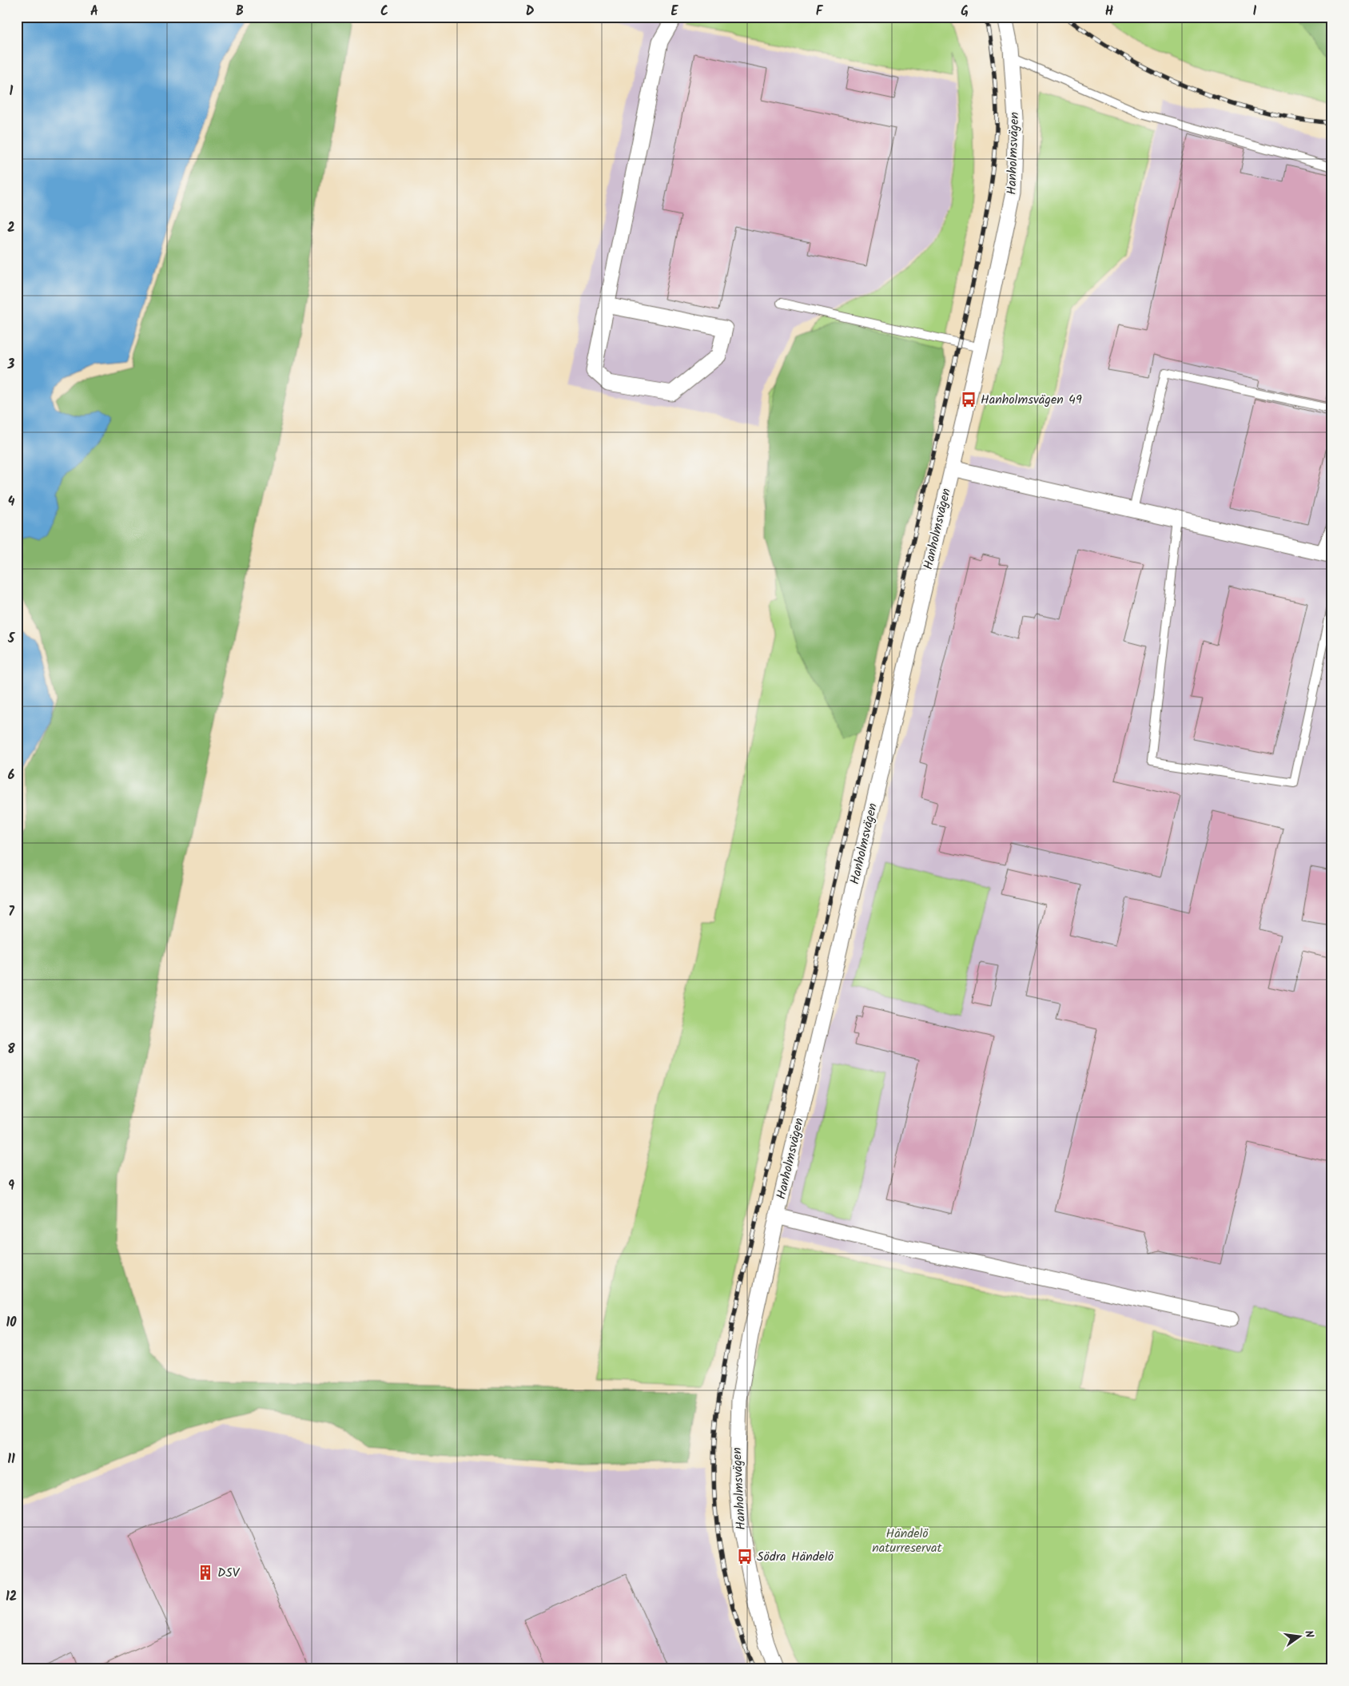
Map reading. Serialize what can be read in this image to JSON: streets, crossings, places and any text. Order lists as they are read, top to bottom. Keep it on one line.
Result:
{"streets":{"street":["Hanholmsvägen"]},"parks":["Händelö naturreservat"],"places":{"bus stop":["Hanholmsvägen 49","Södra Händelö"],"building":["DSV"]},"north":"right","grid":{"columns":["A","B","C","D","E","F","G","H","I"],"rows":["1","2","3","4","5","6","7","8","9","10","11","12"]}}
